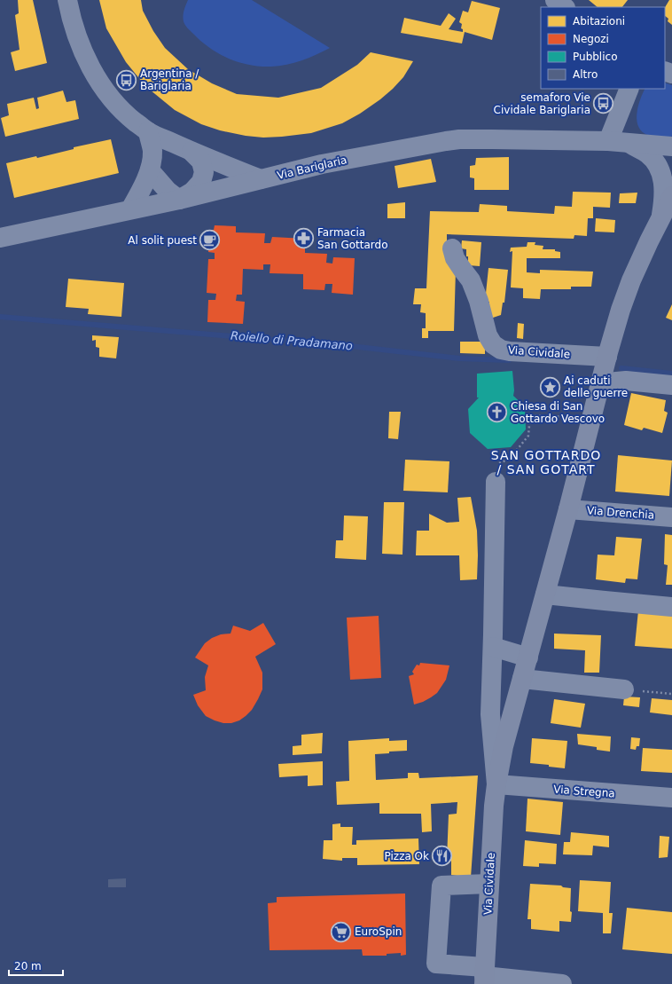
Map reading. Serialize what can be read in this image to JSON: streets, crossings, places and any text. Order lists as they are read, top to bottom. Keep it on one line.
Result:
{"streets":{"main road":["Via Cividale"],"street":["Via Bariglaria","Via Drenchia","Via Stregna"]},"crossings":[["Via Bariglaria","Via Cividale"],["Via Cividale","Via Drenchia"],["Via Cividale","Via Stregna"]],"districts":["SAN GOTTARDO / SAN GOTART"],"water":["Roiello di Pradamano"],"places":{"bus stop":["Argentina / Bariglaria","semaforo Vie Cividale Bariglaria"],"pharmacy":["Farmacia San Gottardo"],"cafe":["Al solit puest"],"place":["Ai caduti delle guerre"],"church":["Chiesa di San Gottardo Vescovo"],"restaurant":["Pizza Ok"],"supermarket":["EuroSpin"]},"legend":["Abitazioni","Negozi","Pubblico","Altro"],"scale_bar":"20 m"}
